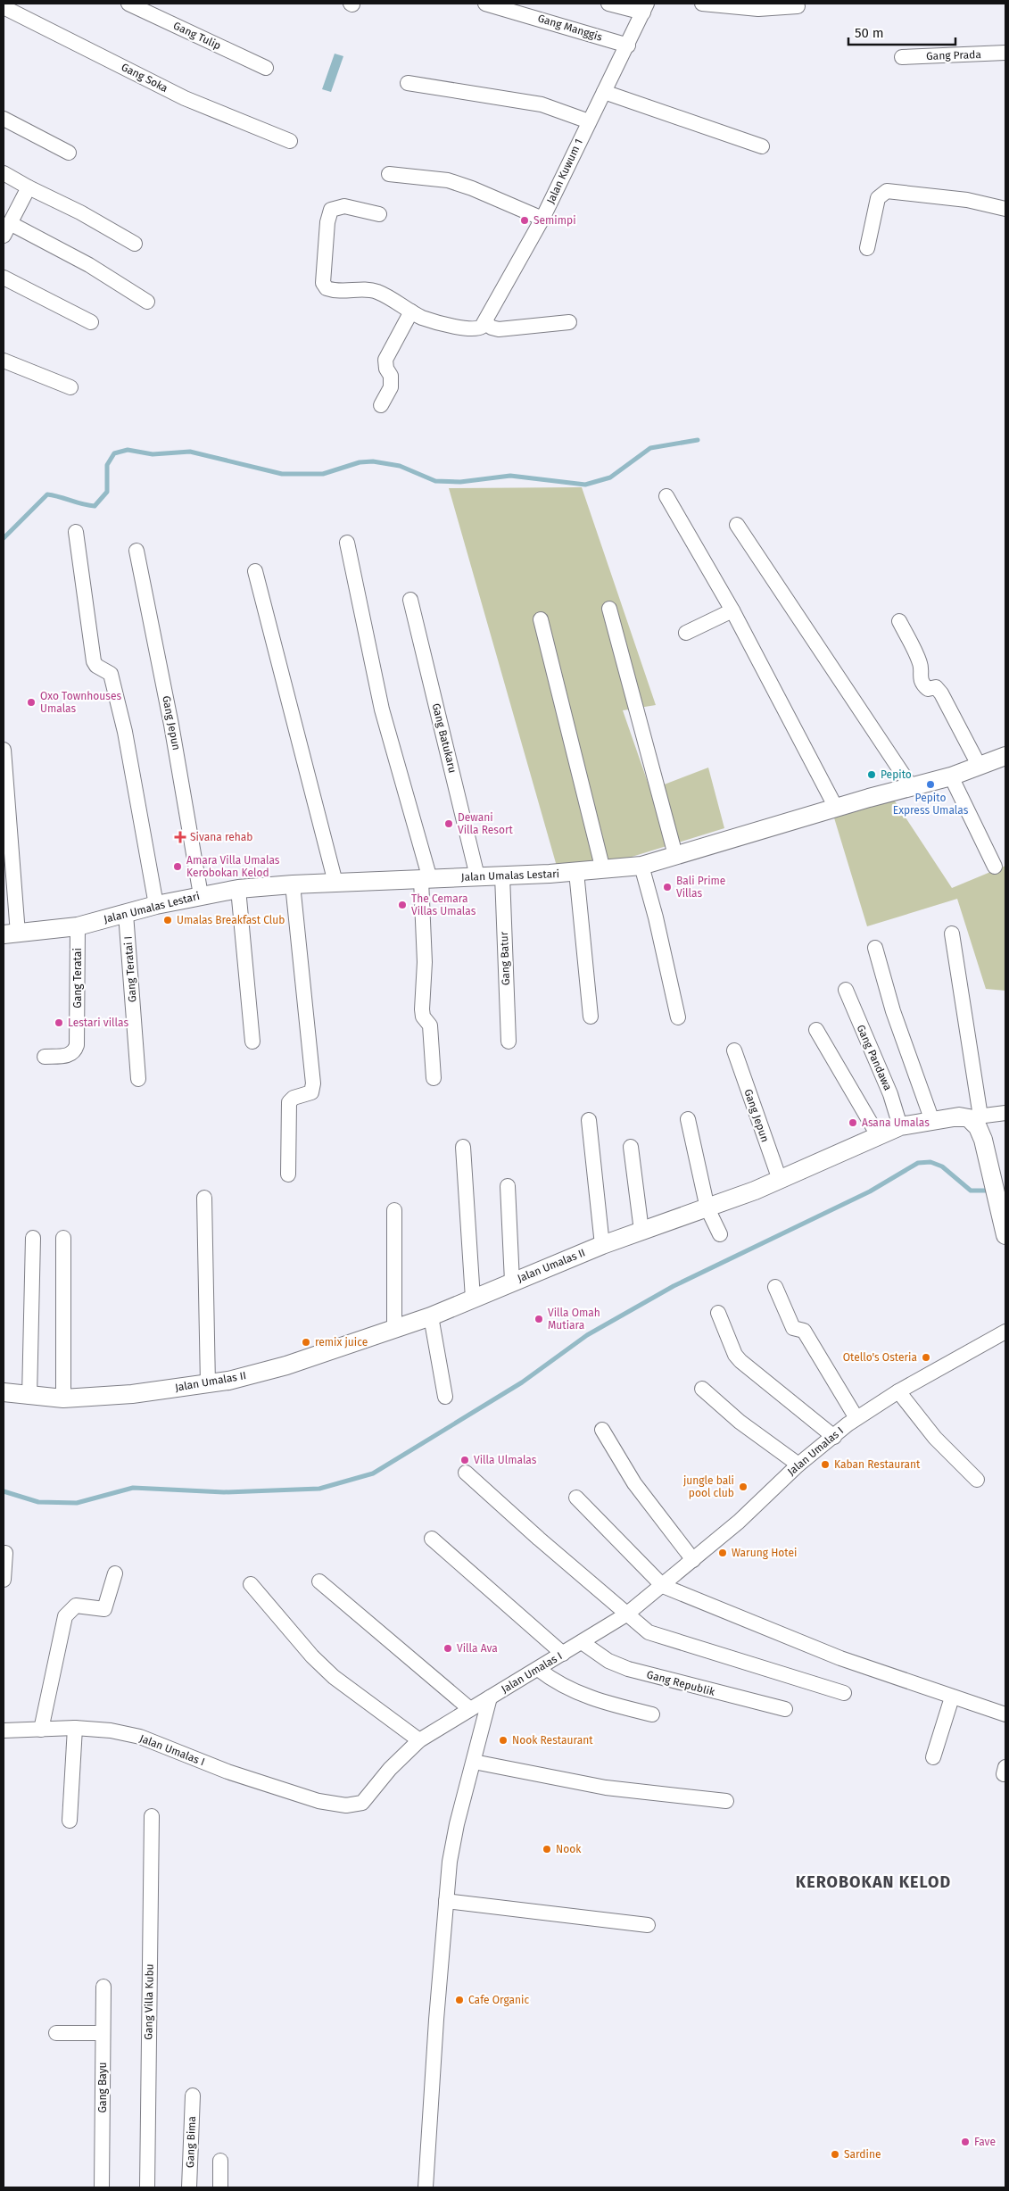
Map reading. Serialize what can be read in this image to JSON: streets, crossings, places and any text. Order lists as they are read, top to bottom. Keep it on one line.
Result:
{"streets":{"street":["Gang Manggis","Gang Tulip","Gang Prada","Gang Soka","Jalan Kuwum 1","Gang Jepun","Gang Batukaru","Jalan Umalas Lestari","Gang Batur","Gang Teratai I","Gang Teratai","Gang Pandawa","Jalan Umalas II","Jalan Umalas I","Gang Republik","Gang Villa Kubu","Gang Bayu","Gang Bima"]},"crossings":[["Gang Manggis","Jalan Kuwum 1"],["Gang Jepun","Jalan Umalas Lestari"],["Gang Jepun","Jalan Umalas II"],["Gang Batukaru","Jalan Umalas Lestari"],["Jalan Umalas Lestari","Gang Batur"],["Jalan Umalas Lestari","Gang Teratai I"],["Jalan Umalas Lestari","Gang Teratai"],["Gang Pandawa","Jalan Umalas II"],["Jalan Umalas I","Gang Republik"]],"districts":["KEROBOKAN KELOD"],"places":{"other":["Semimpi","Oxo Townhouses Umalas","Pepito","Pepito Express Umalas","Dewani Villa Resort","Amara Villa Umalas Kerobokan Kelod","Bali Prime Villas","The Cemara Villas Umalas","Umalas Breakfast Club","Lestari villas","Asana Umalas","Villa Omah Mutiara","remix juice","Otello's Osteria","Villa Ulmalas","Kaban Restaurant","jungle bali pool club","Warung Hotei","Villa Ava","Nook Restaurant","Nook","Cafe Organic","Fave","Sardine"],"health":["Sivana rehab"]},"scale_bar":"50 m"}
